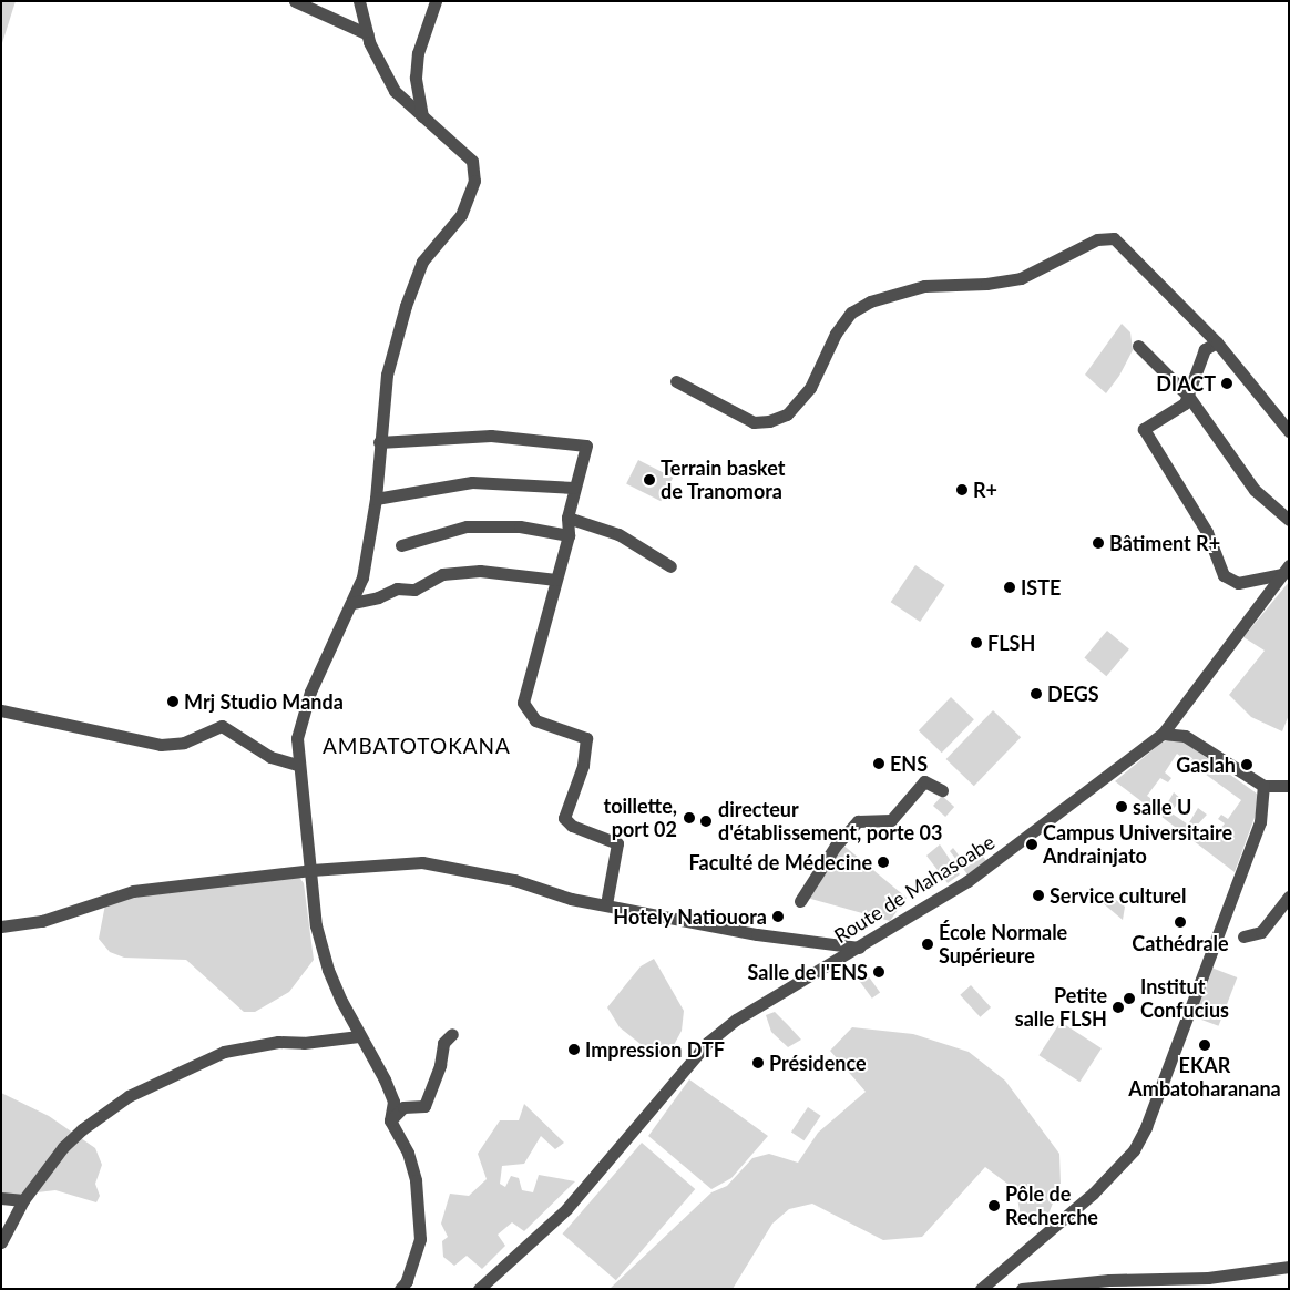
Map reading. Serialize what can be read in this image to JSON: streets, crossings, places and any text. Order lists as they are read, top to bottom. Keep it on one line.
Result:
{"streets":{"street":["Route de Mahasoabe"]},"districts":["AMBATOTOKANA"],"places":["DIACT","Terrain basket de Tranomora","R+","Bâtiment R+","ISTE","FLSH","DEGS","Mrj Studio Manda","ENS","Gaslah","salle U","toillette, port 02","directeur d'établissement, porte 03","Campus Universitaire Andrainjato","Faculté de Médecine","Service culturel","Hotely Natiouora","Cathédrale","École Normale Supérieure","Salle de l'ENS","Institut Confucius","Petite salle FLSH","EKAR Ambatoharanana","Impression DTF","Présidence","Pôle de Recherche"]}
